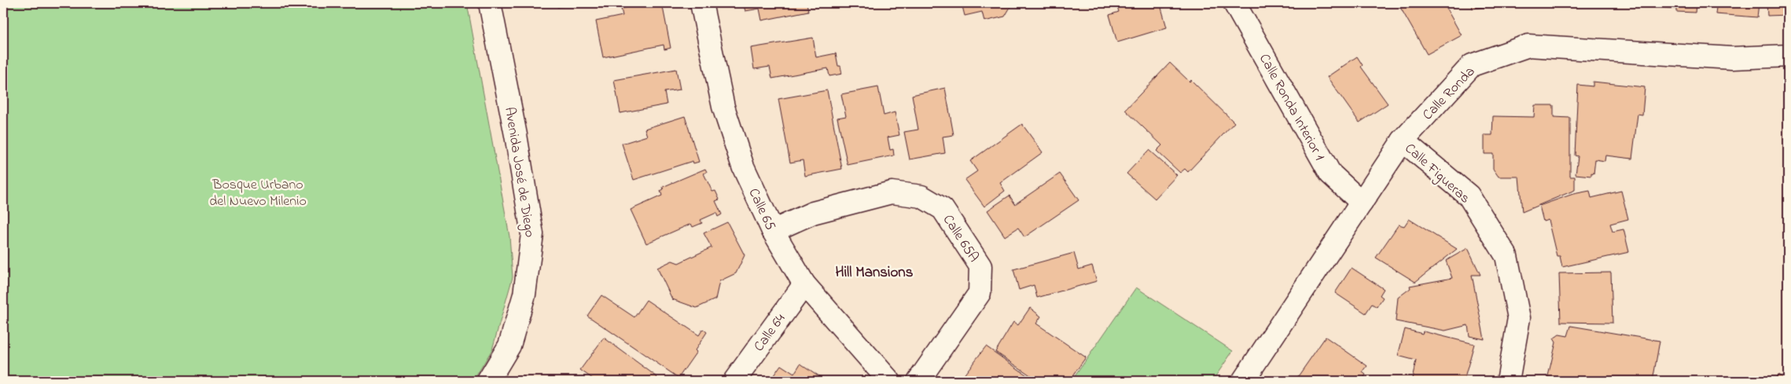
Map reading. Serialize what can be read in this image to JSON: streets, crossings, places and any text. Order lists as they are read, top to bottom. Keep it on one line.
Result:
{"streets":{"street":["Calle Ronda","Calle Ronda Interior 1","Avenida José de Diego","Calle Figueras","Calle 65","Calle 65A","Calle 64"]},"crossings":[["Calle Ronda","Calle Ronda Interior 1"],["Calle Ronda","Calle Figueras"],["Calle 65","Calle 65A"],["Calle 65","Calle 64"]],"districts":["Hill Mansions"],"parks":["Bosque Urbano del Nuevo Milenio"]}
